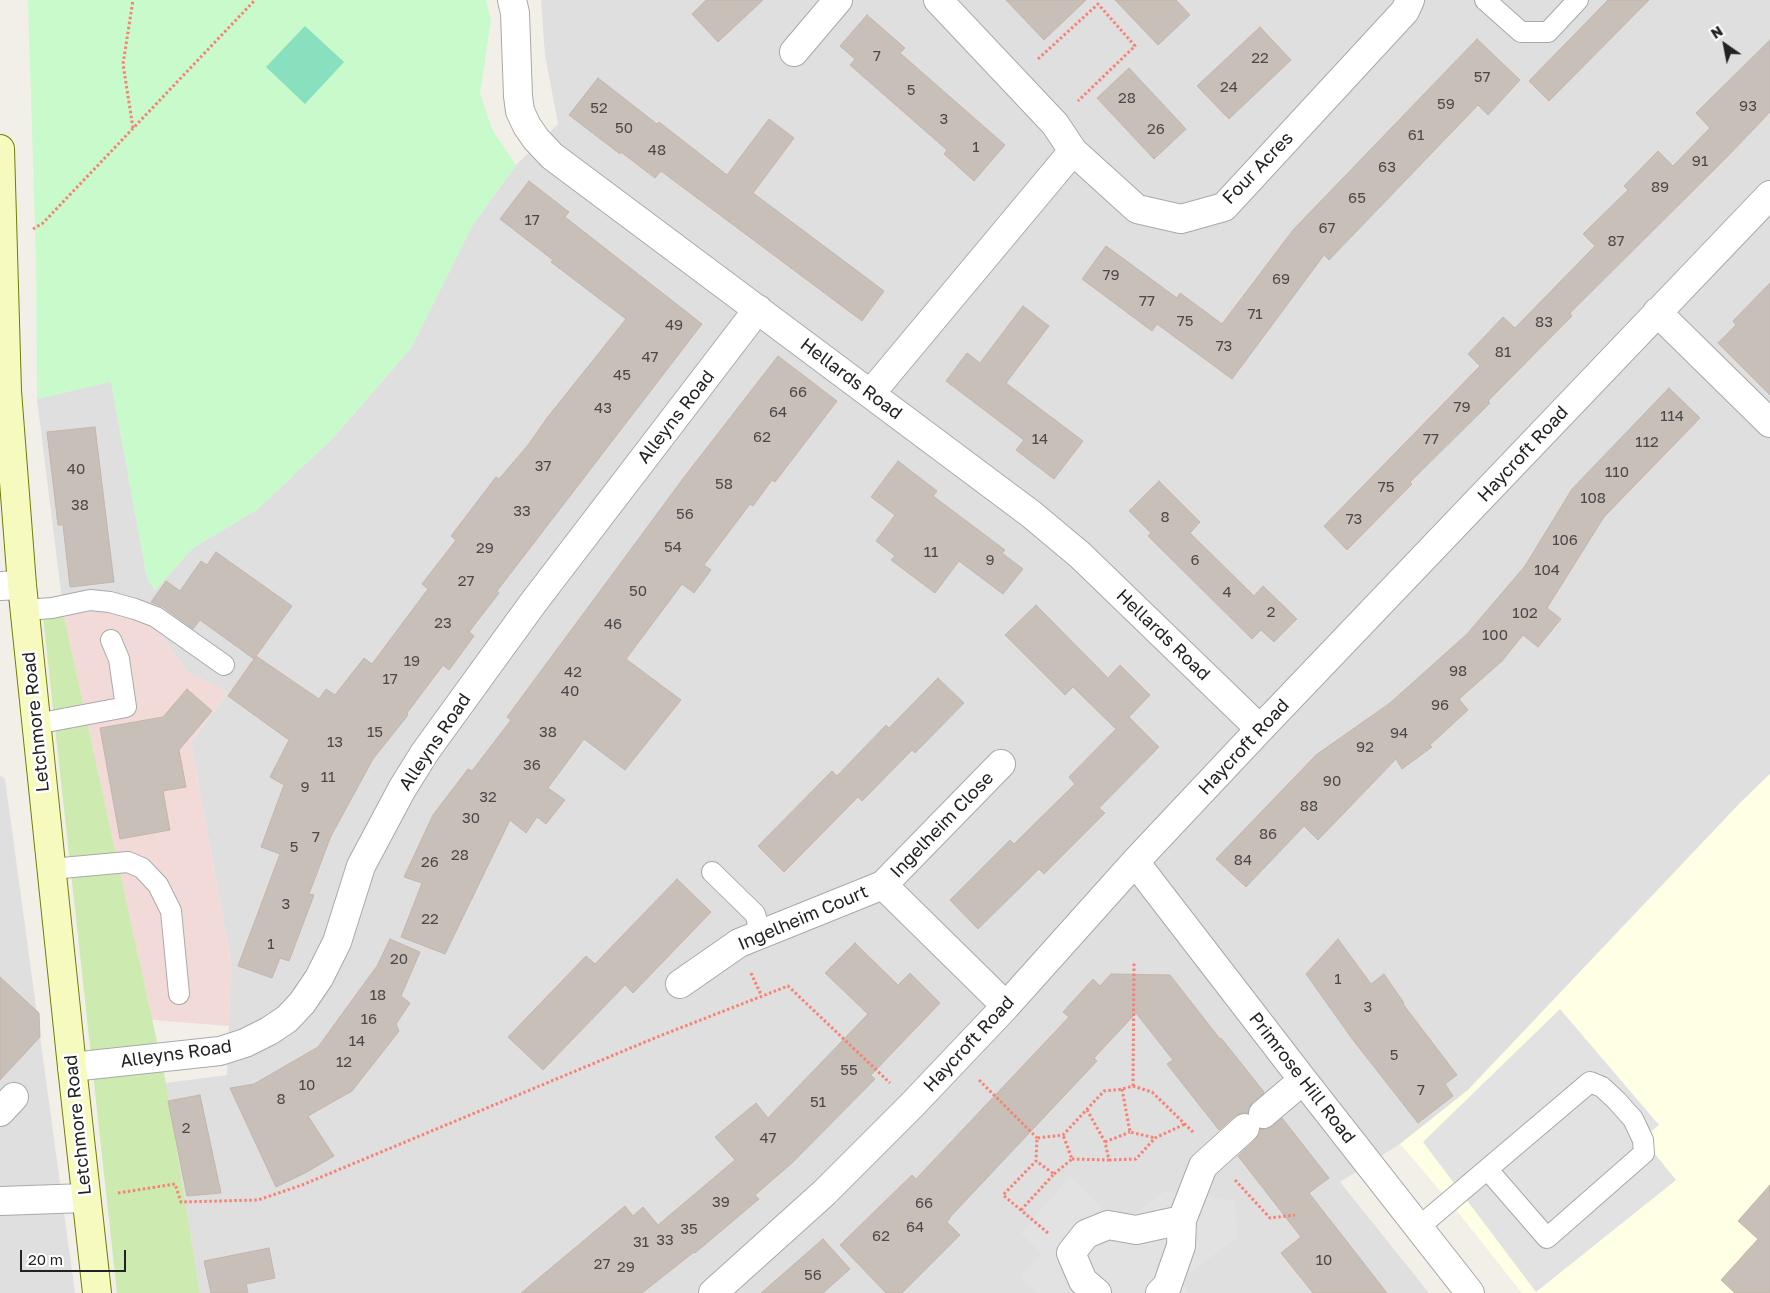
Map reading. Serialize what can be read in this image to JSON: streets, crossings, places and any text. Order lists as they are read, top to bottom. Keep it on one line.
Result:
{"streets":{"street":["Four Acres","Hellards Road","Alleyns Road","Haycroft Road","Letchmore Road","Ingelheim Close","Ingelheim Court","Primrose Hill Road"]},"crossings":[["Hellards Road","Alleyns Road"],["Hellards Road","Haycroft Road"],["Alleyns Road","Letchmore Road"],["Haycroft Road","Ingelheim Court"],["Haycroft Road","Primrose Hill Road"],["Ingelheim Close","Ingelheim Court"]],"house_numbers":["7","22","57","24","5","28","59","93","52","3","50","26","61","1","48","91","63","89","65","17","67","87","79","69","77","71","75","83","49","73","81","47","45","66","79","43","64","114","62","14","77","112","37","40","110","58","75","108","38","33","56","8","73","106","54","29","11","9","6","104","27","50","4","2","102","23","46","100","19","98","42","17","40","96","15","38","94","13","92","36","11","90","9","32","88","30","86","7","5","28","84","26","3","22","1","20","1","18","3","16","14","5","12","55","10","7","8","51","2","47","39","66","64","35","62","33","31","10","27","29","56"],"scale_bar":"20 m","north":"top left"}
